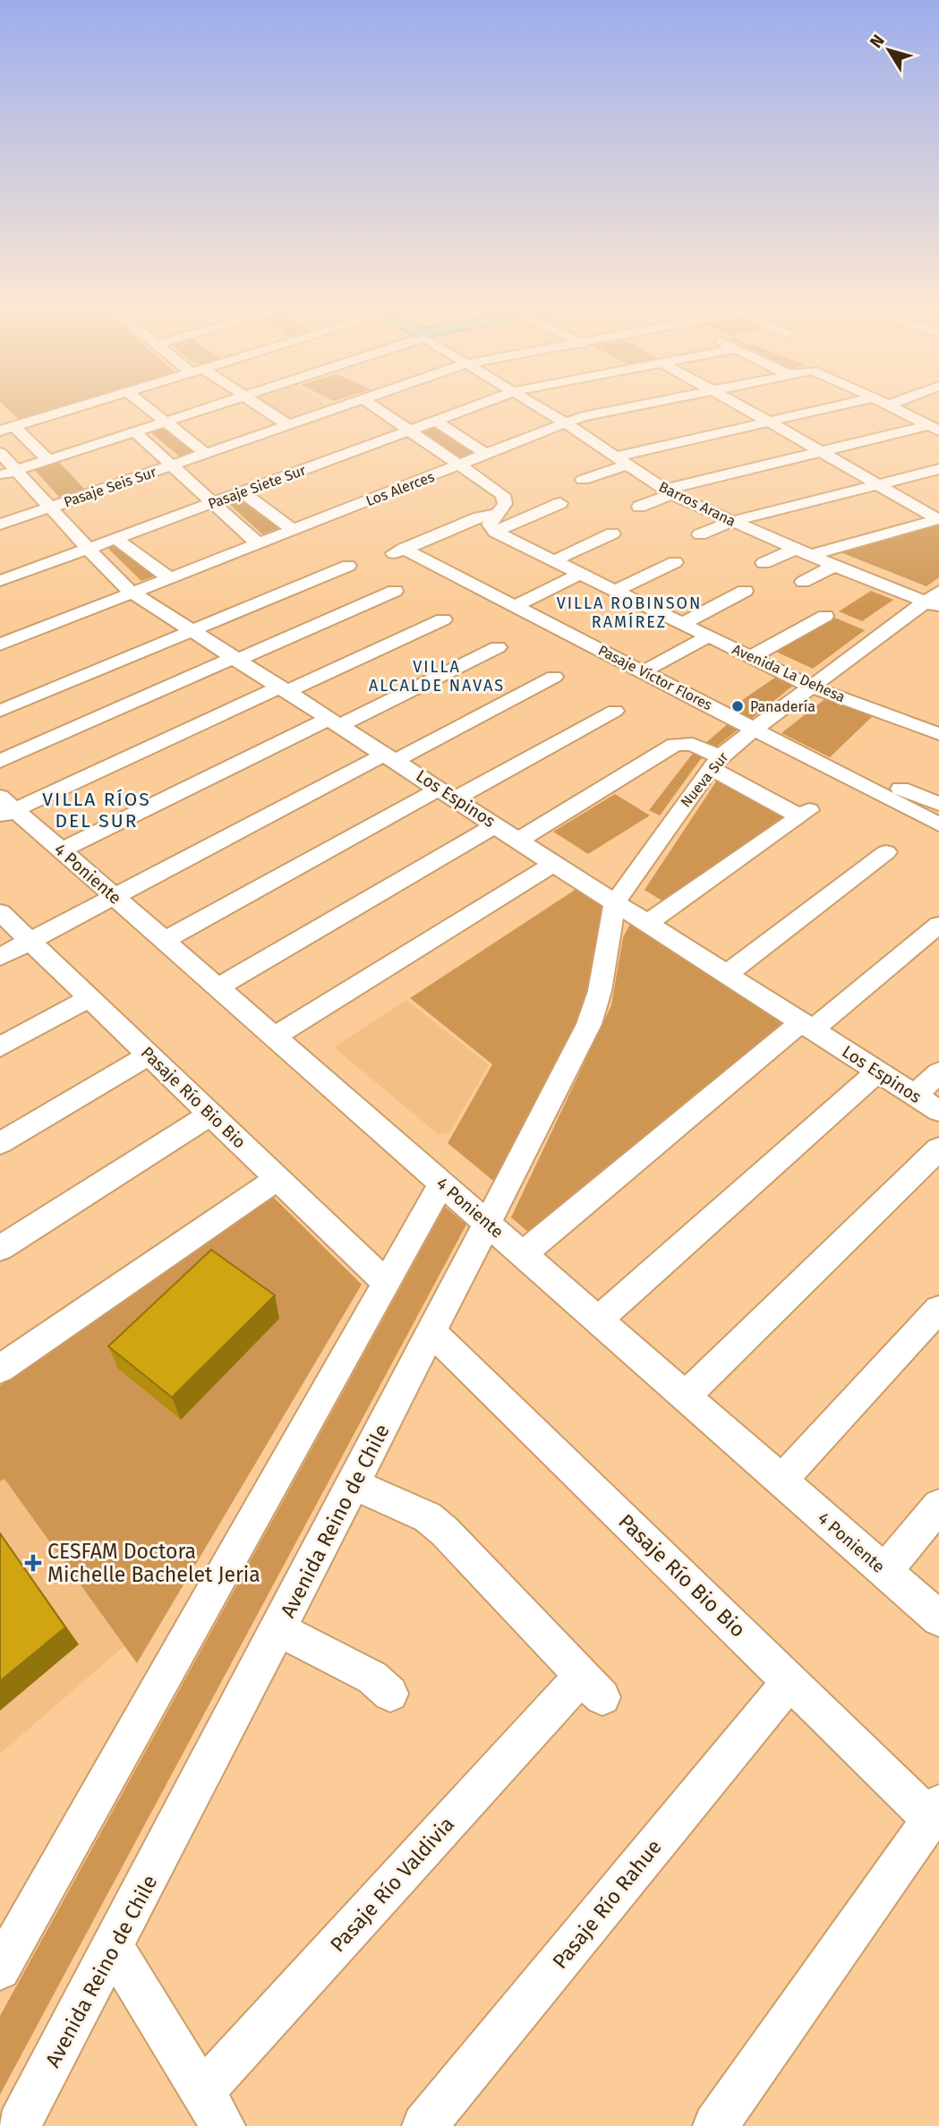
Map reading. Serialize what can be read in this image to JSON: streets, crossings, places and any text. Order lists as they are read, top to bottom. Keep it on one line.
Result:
{"streets":{"street":["Pasaje Seis Sur","Pasaje Siete Sur","Los Alerces","Barros Arana","Avenida La Dehesa","Pasaje Víctor Flores","Nueva Sur","Los Espinos","4 Poniente","Pasaje Río Bio Bio","Avenida Reino de Chile","Pasaje Río Valdivia","Pasaje Río Rahue"]},"crossings":[["Pasaje Seis Sur","Los Espinos"],["Pasaje Siete Sur","Los Espinos"],["Los Alerces","Barros Arana"],["Los Alerces","Los Espinos"],["Barros Arana","Nueva Sur"],["Avenida La Dehesa","Nueva Sur"],["Pasaje Víctor Flores","Nueva Sur"],["Nueva Sur","Los Espinos"],["Nueva Sur","Avenida Reino de Chile"],["Los Espinos","Avenida Reino de Chile"],["4 Poniente","Avenida Reino de Chile"],["Pasaje Río Bio Bio","Avenida Reino de Chile"],["Pasaje Río Bio Bio","Pasaje Río Rahue"],["Avenida Reino de Chile","Pasaje Río Valdivia"]],"districts":["VILLA ROBINSON RAMÍREZ","VILLA ALCALDE NAVAS","VILLA RÍOS DEL SUR"],"places":{"other":["Panadería"],"health":["CESFAM Doctora Michelle Bachelet Jeria"]},"north":"top left"}
